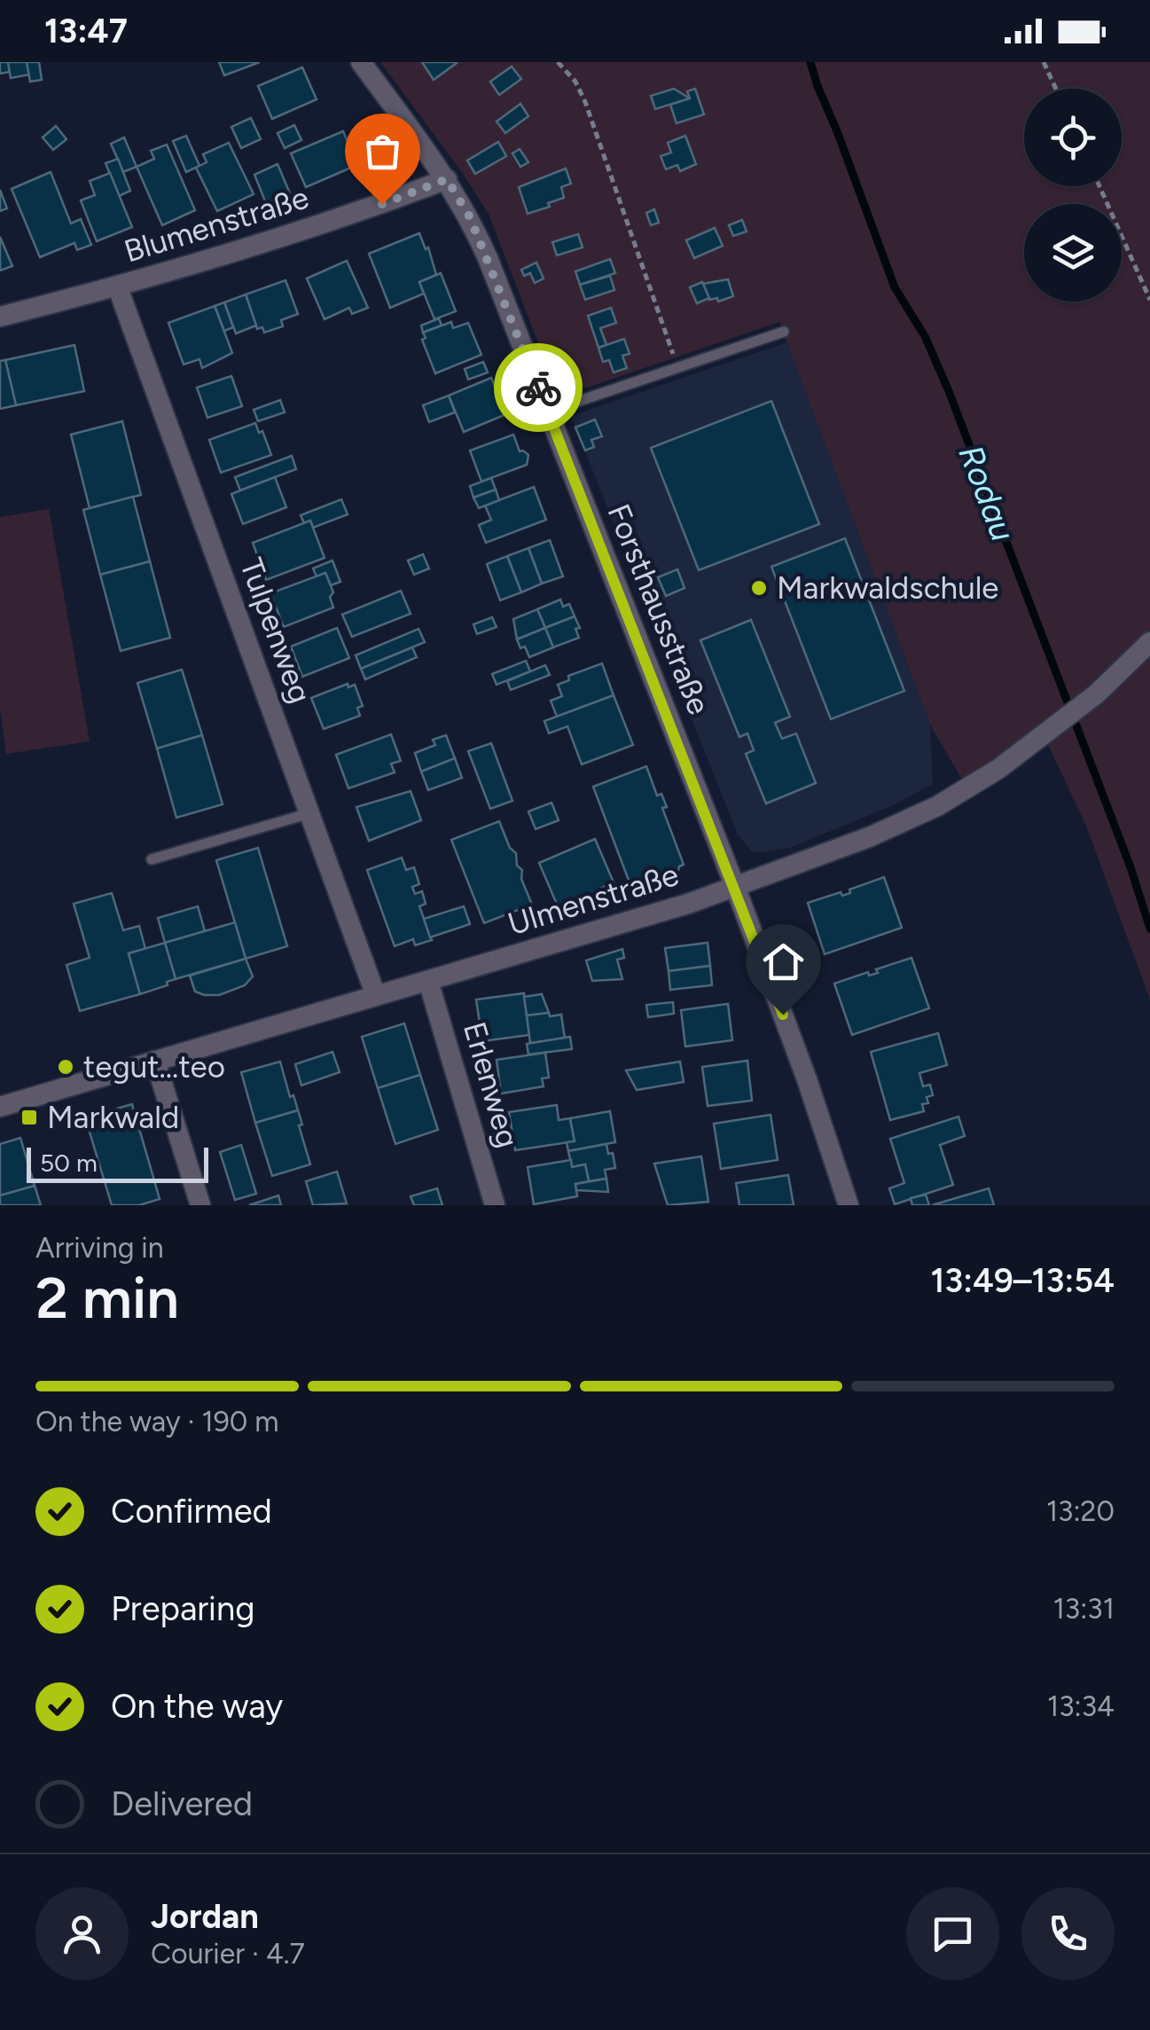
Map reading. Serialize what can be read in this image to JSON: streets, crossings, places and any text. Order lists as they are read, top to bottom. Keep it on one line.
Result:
{"streets":{"street":["Blumenstraße","Forsthausstraße","Tulpenweg","Ulmenstraße","Erlenweg"]},"crossings":[["Blumenstraße","Forsthausstraße"],["Blumenstraße","Tulpenweg"],["Forsthausstraße","Ulmenstraße"],["Tulpenweg","Ulmenstraße"],["Ulmenstraße","Erlenweg"]],"water":["Rodau"],"places":{"other":["Markwaldschule","tegut...teo"],"transit":["Markwald"]},"scale_bar":"50 m","page":{"status":"13:47","scale":"50 m","heading":["2 min","Arriving in","13:49–13:54"],"panel":["Jordan","Courier · 4.7"],"bar":"On the way · 190 m","list":[["Confirmed","13:20"],["Preparing","13:31"],["On the way","13:34"],"Delivered"]}}
